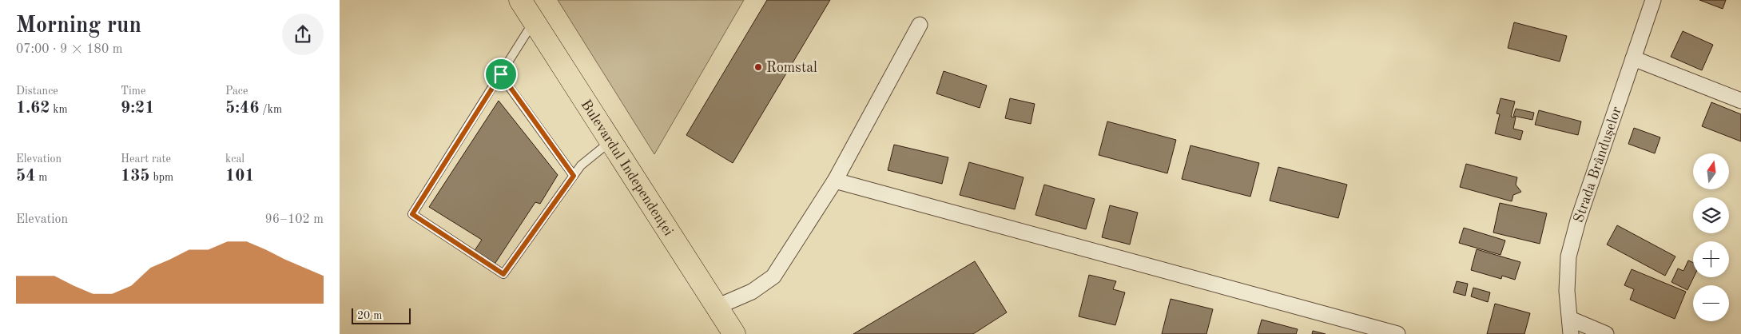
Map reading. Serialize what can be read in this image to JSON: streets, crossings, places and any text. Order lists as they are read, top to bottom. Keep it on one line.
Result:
{"streets":{"highway":["Bulevardul Independenței"],"street":["Strada Brândușelor"]},"places":["Romstal"],"scale_bar":"20 m","north":"top","page":{"heading":["Morning run","07:00 · 9 × 180 m"],"stats":[["Distance","1.62 km"],["Time","9:21"],["Pace","5:46 /km"],["Elevation","54 m"],["Heart rate","135 bpm"],["kcal","101"]],"map_buttons":["+","−"],"chart":["Elevation","96–102 m"],"scale":"20 m"}}
